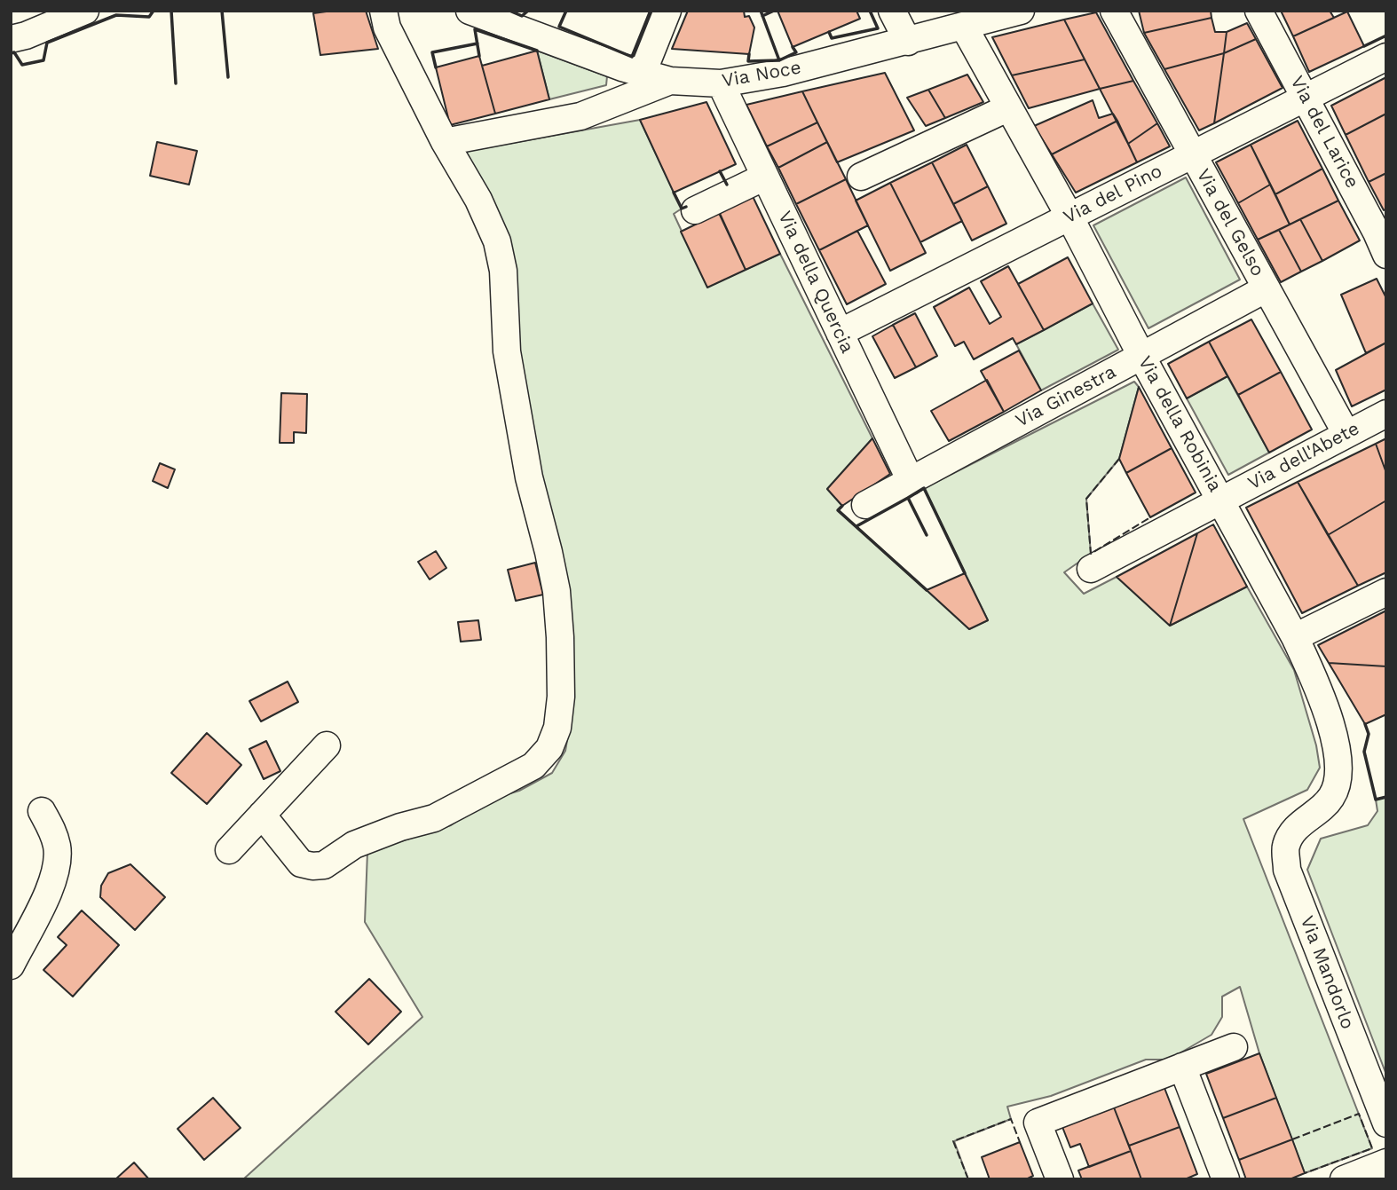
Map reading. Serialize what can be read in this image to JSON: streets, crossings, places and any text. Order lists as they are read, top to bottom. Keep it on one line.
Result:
{"streets":{"street":["Via Noce","Via del Larice","Via del Pino","Via del Gelso","Via della Quercia","Via Ginestra","Via della Robinia","Via dell'Abete","Via Mandorlo"]},"crossings":[["Via Noce","Via della Quercia"],["Via Noce","Via della Robinia"],["Via del Larice","Via del Pino"],["Via del Pino","Via del Gelso"],["Via del Pino","Via della Quercia"],["Via del Pino","Via della Robinia"],["Via del Gelso","Via Ginestra"],["Via del Gelso","Via dell'Abete"],["Via della Quercia","Via Ginestra"],["Via Ginestra","Via della Robinia"],["Via della Robinia","Via dell'Abete"],["Via della Robinia","Via Mandorlo"]]}
